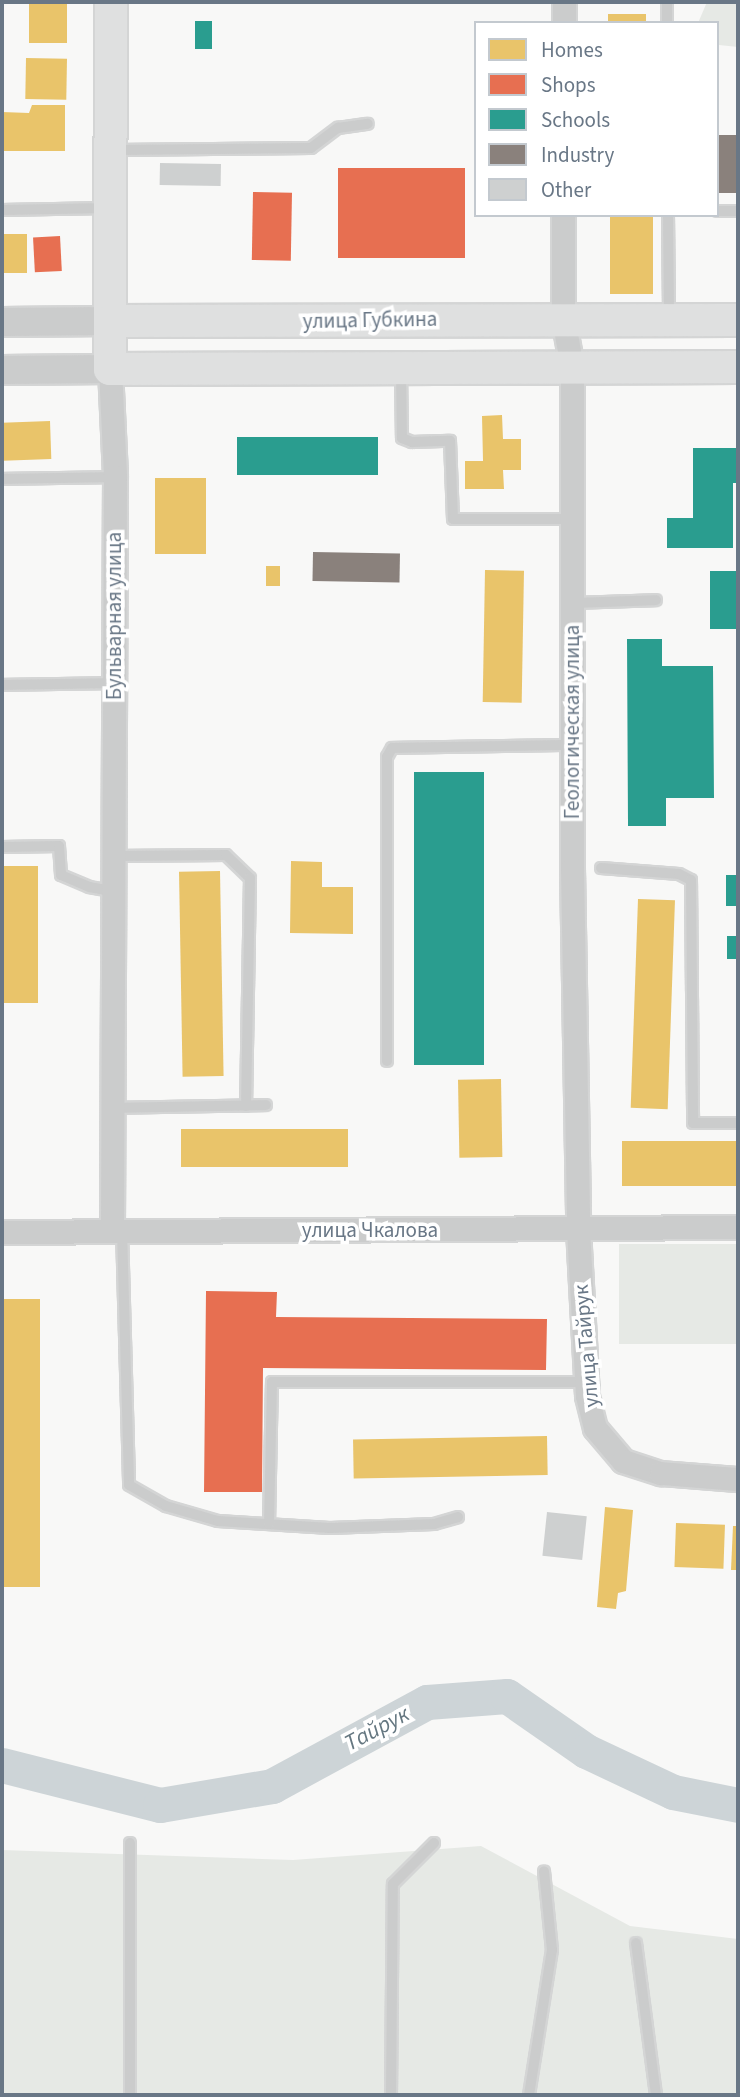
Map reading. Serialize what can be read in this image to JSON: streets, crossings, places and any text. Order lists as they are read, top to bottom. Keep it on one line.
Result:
{"streets":{"main road":["улица Губкина","Бульварная улица"],"street":["Геологическая улица","улица Чкалова","улица Тайрук"]},"crossings":[["улица Губкина","Бульварная улица"],["улица Губкина","Геологическая улица"],["Бульварная улица","улица Чкалова"],["Геологическая улица","улица Чкалова"],["Геологическая улица","улица Тайрук"],["улица Чкалова","улица Тайрук"]],"water":["Тайрук"],"legend":["Homes","Shops","Schools","Industry","Other"]}
